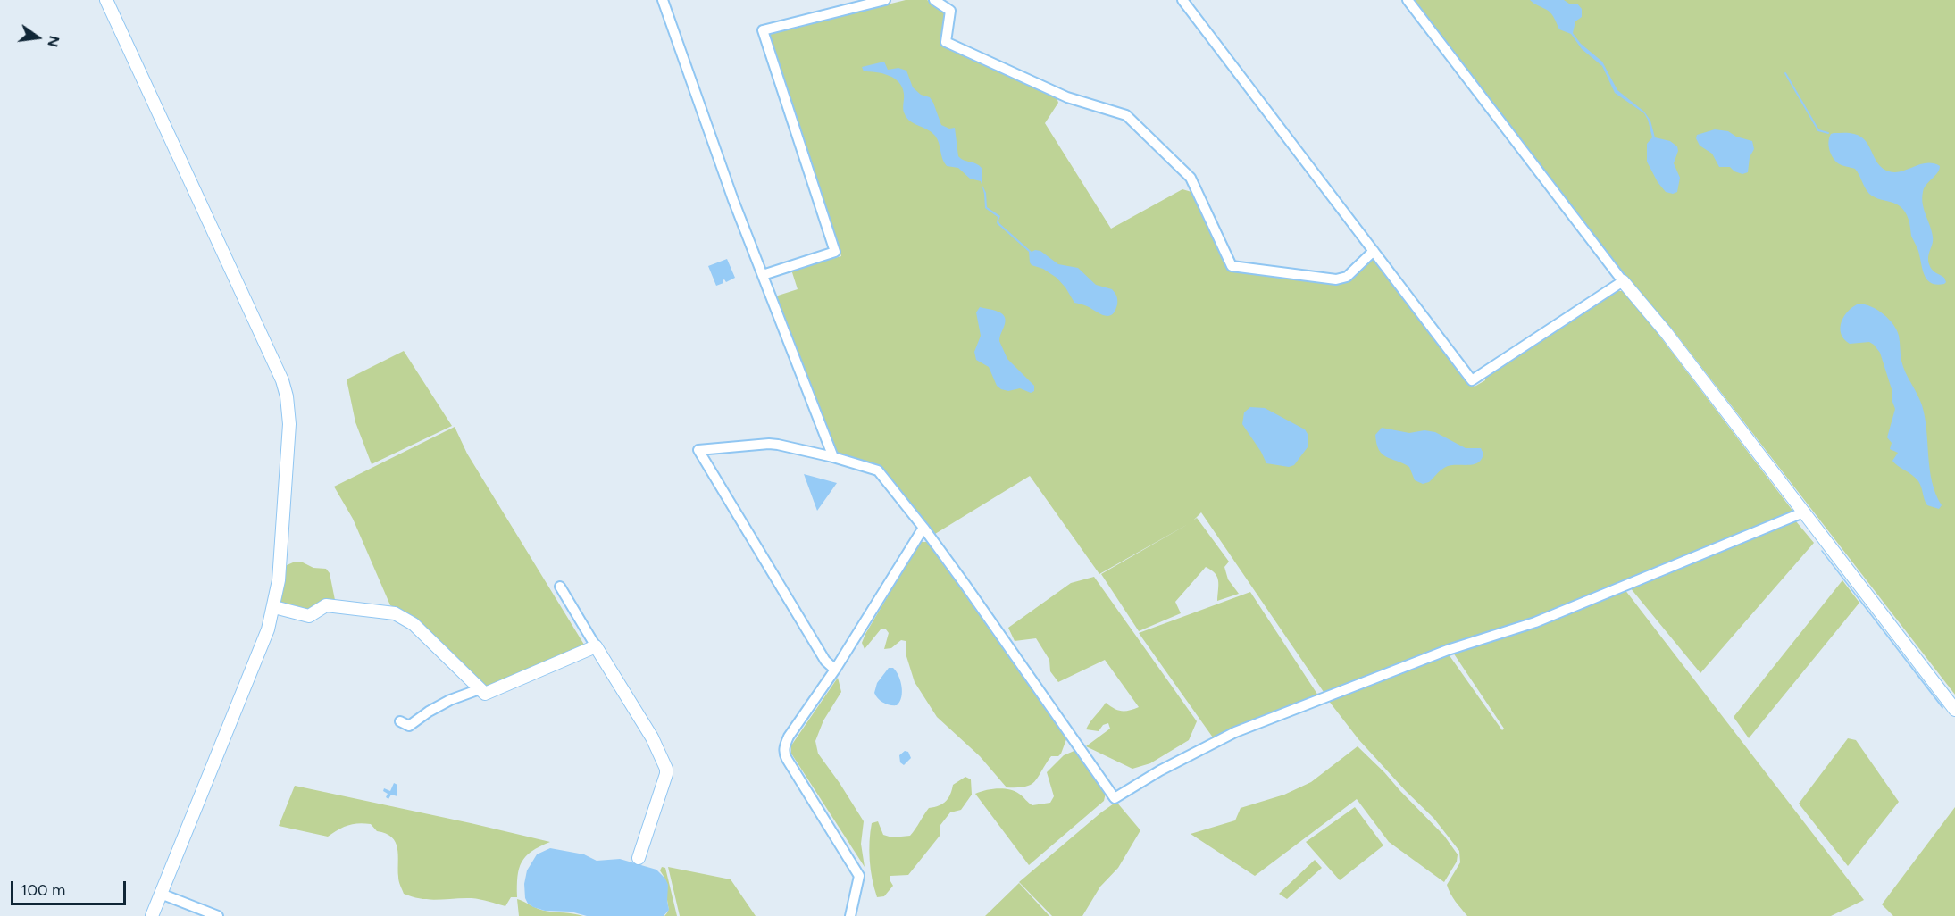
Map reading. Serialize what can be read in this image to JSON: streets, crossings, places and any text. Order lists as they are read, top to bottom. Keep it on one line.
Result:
{"scale_bar":"100 m","north":"right"}
